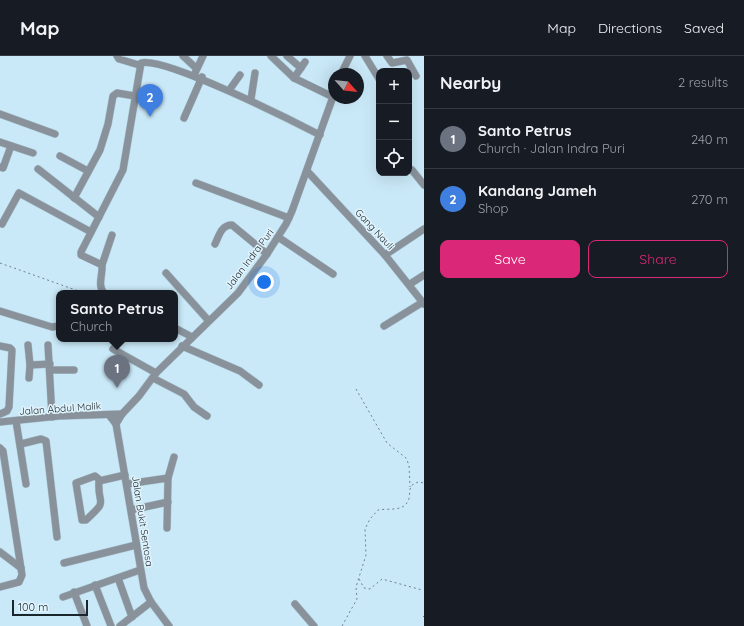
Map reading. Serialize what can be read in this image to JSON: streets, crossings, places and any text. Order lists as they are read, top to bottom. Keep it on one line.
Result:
{"streets":{"street":["Gang Nauli","Jalan Indra Puri","Jalan Abdul Malik","Jalan Bukit Sentosa"]},"crossings":[["Gang Nauli","Jalan Indra Puri"],["Jalan Indra Puri","Jalan Abdul Malik"],["Jalan Indra Puri","Jalan Bukit Sentosa"],["Jalan Abdul Malik","Jalan Bukit Sentosa"]],"scale_bar":"100 m","north":"bottom right","page":{"header":"Map","nav":["Map","Directions","Saved"],"heading":["Nearby","2 results"],"map_buttons":["+","−"],"pins":["2","1"],"list":[{"mark":"1","name":"Santo Petrus","note":"Church · Jalan Indra Puri","value":"240 m"},{"mark":"2","name":"Kandang Jameh","note":"Shop","value":"270 m"}],"buttons":["Save","Share"],"popup":["Santo Petrus","Church"],"scale":"100 m"}}
